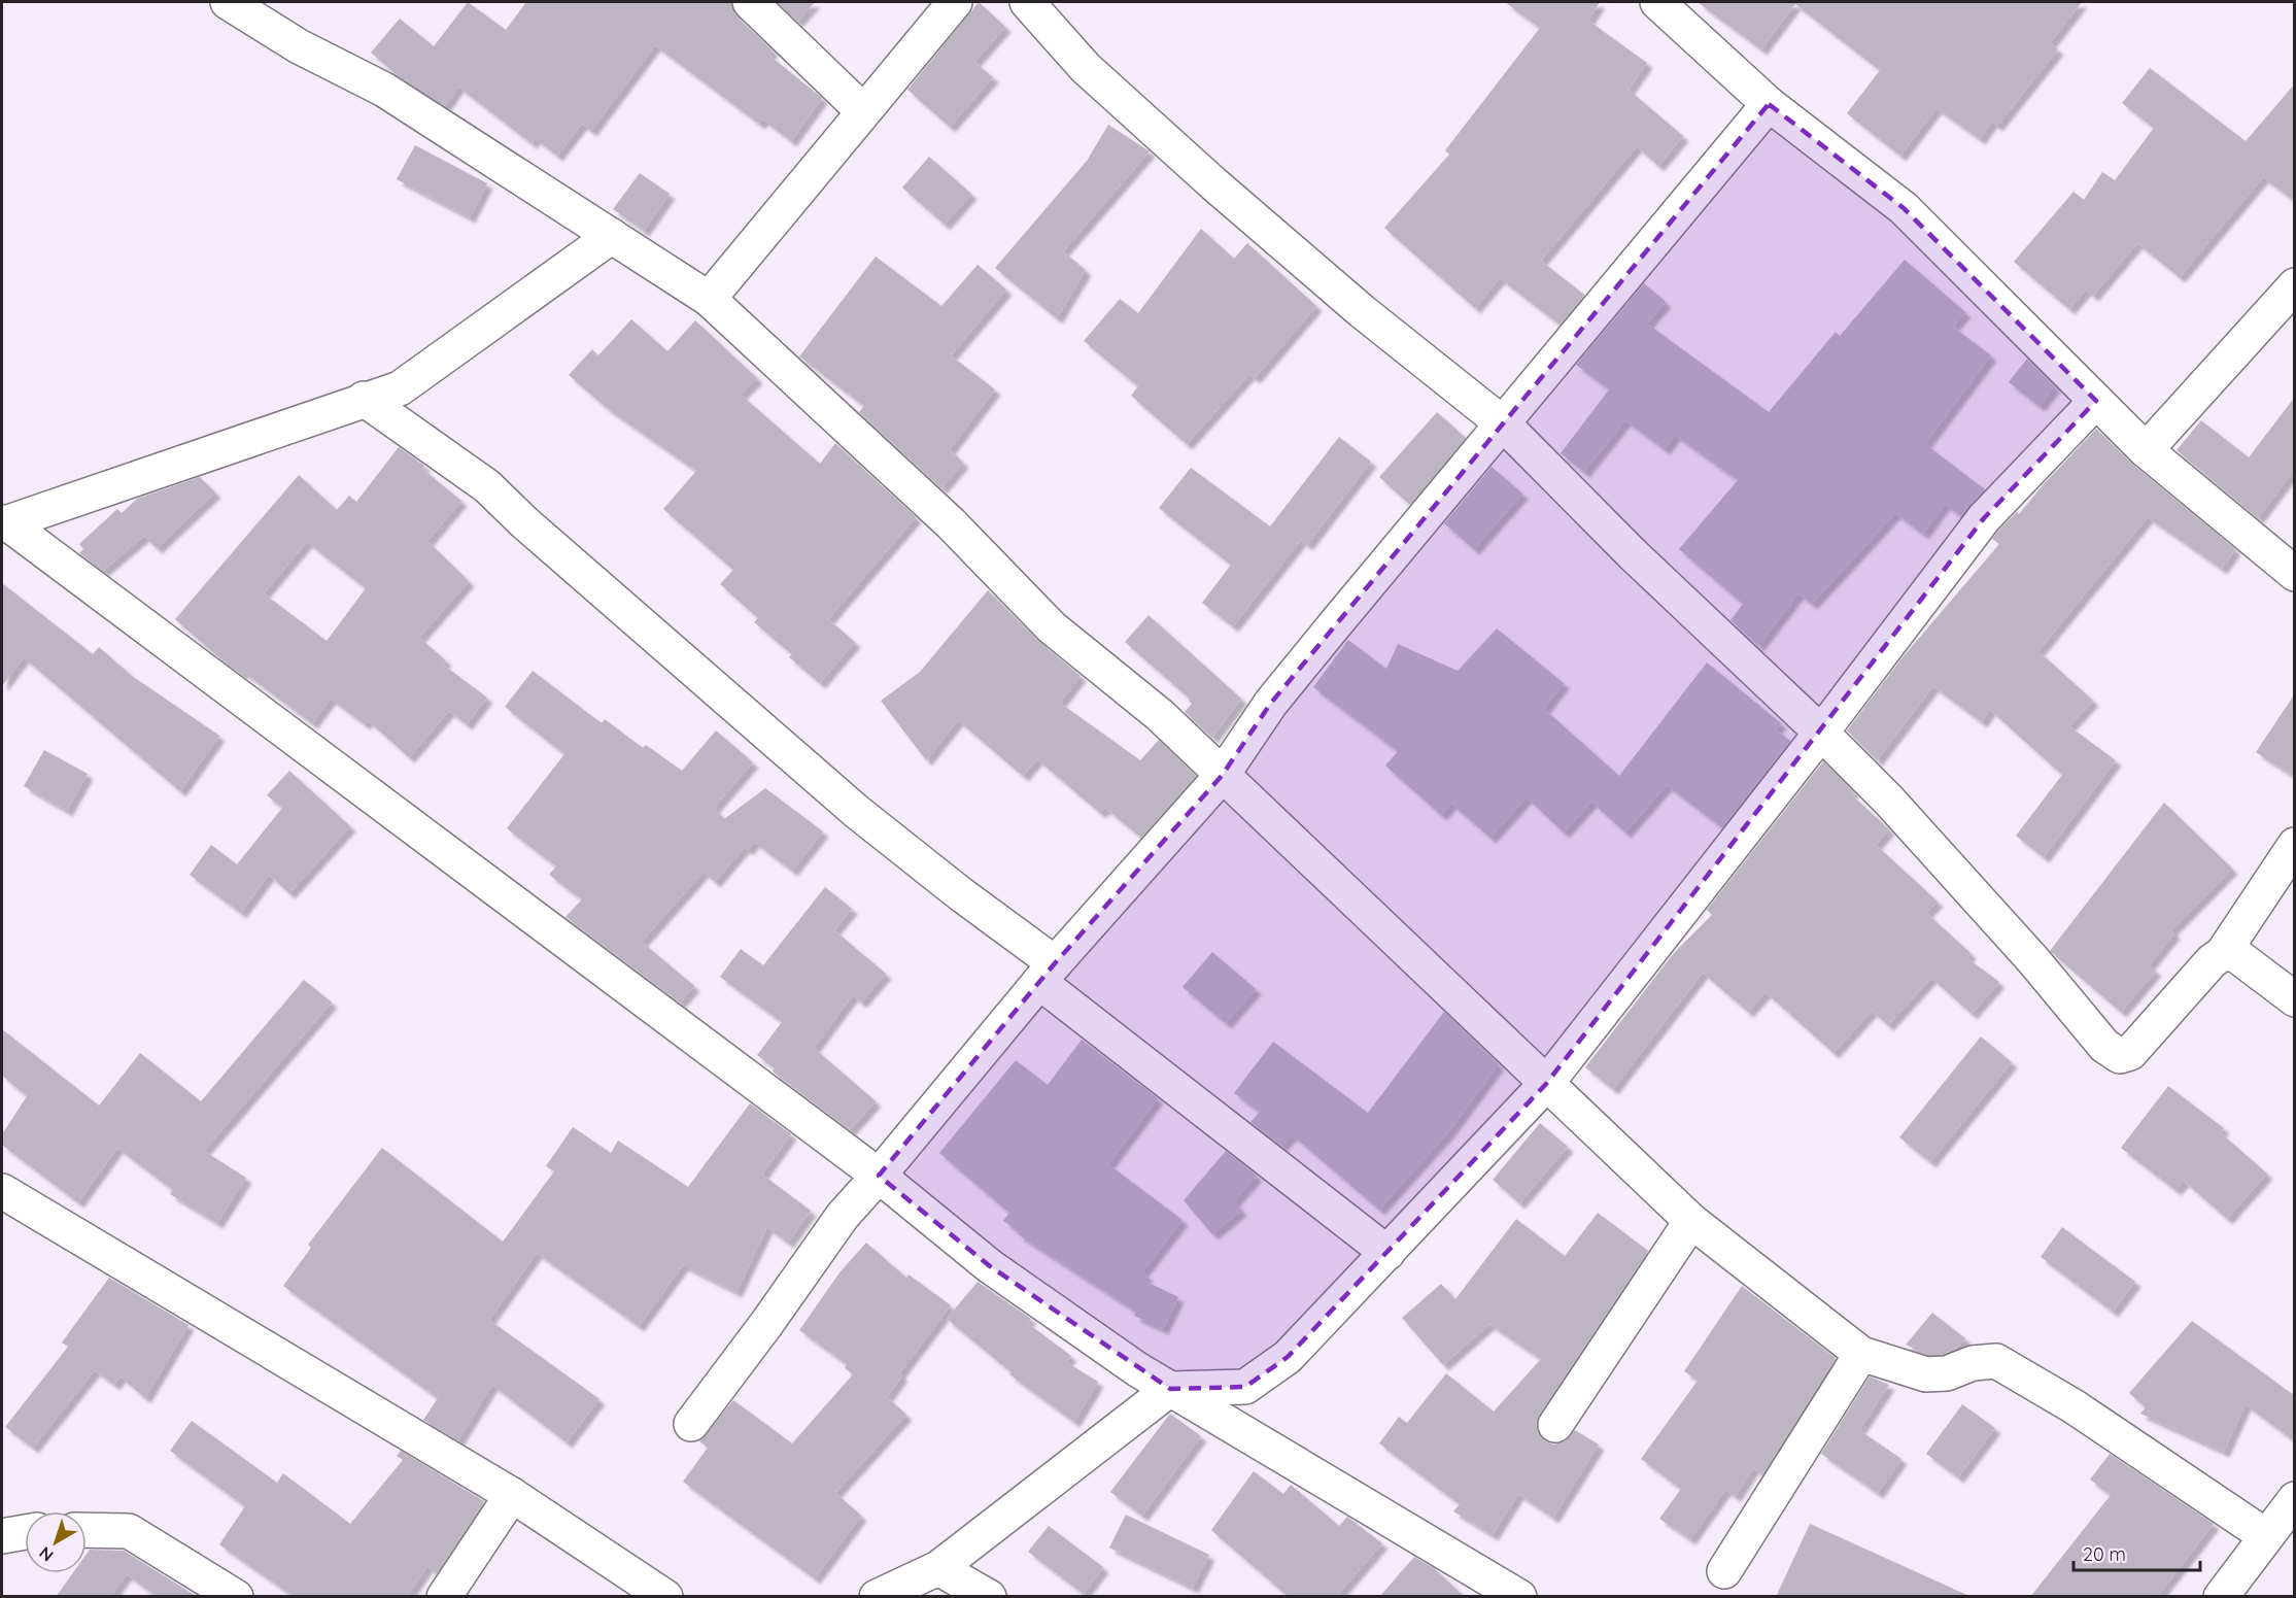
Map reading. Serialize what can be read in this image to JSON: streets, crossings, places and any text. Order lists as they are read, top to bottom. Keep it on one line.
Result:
{"scale_bar":"20 m","north":"bottom left"}
